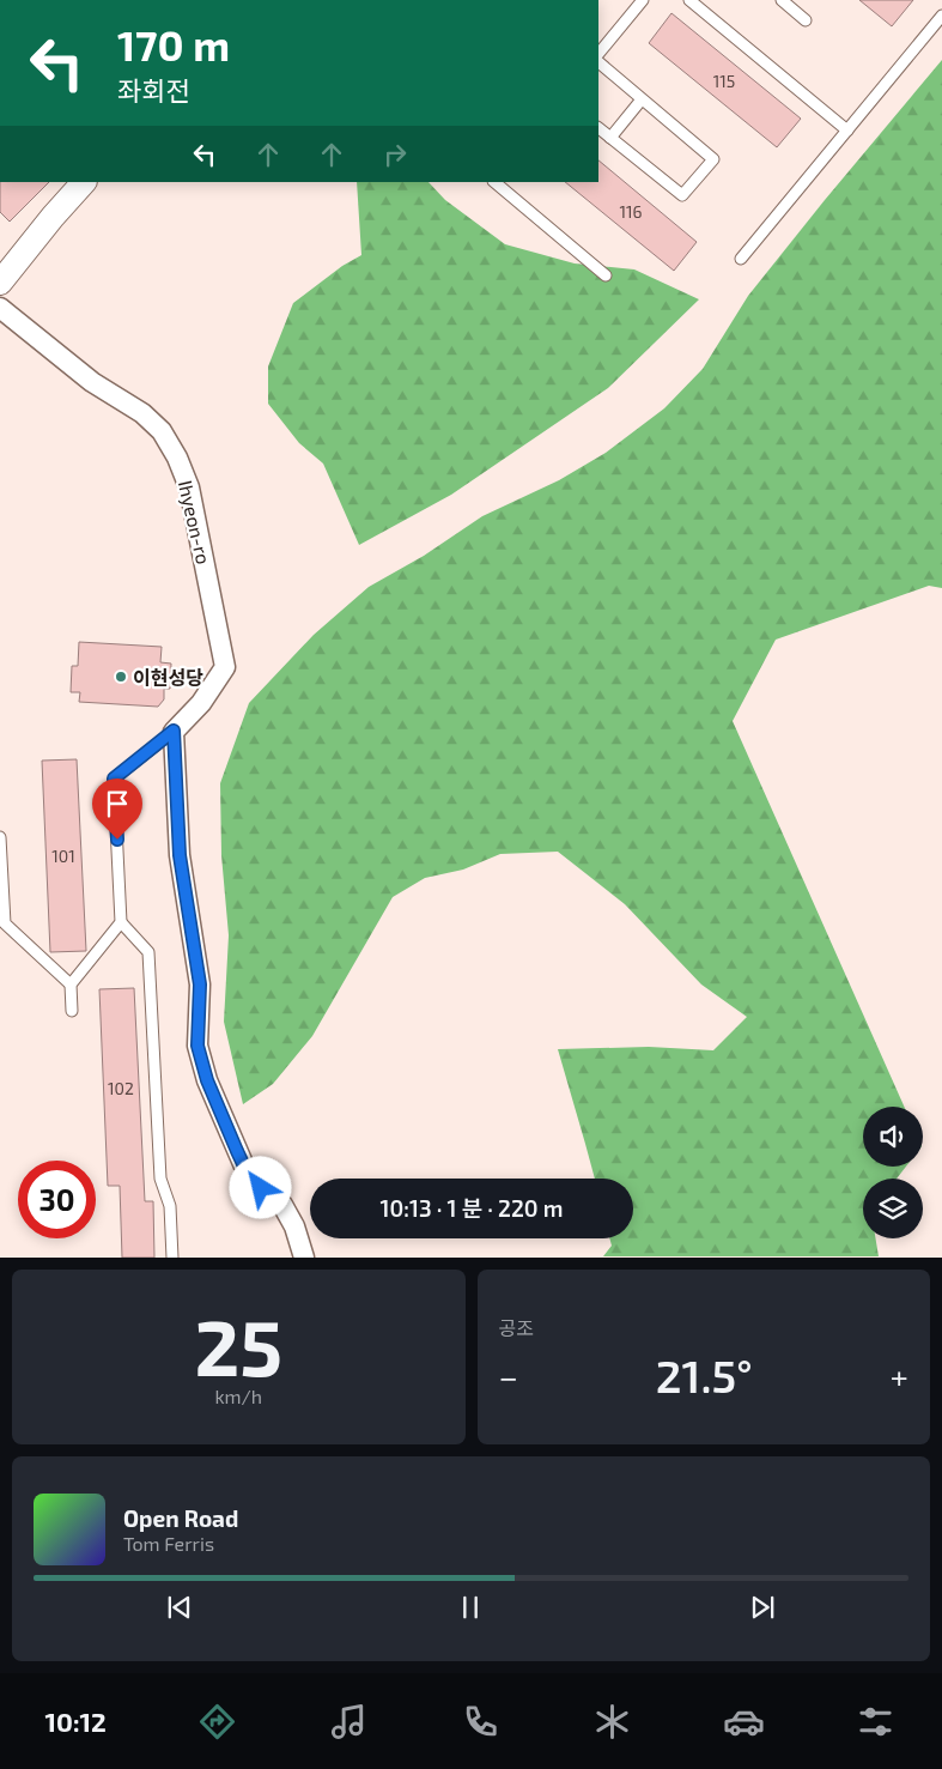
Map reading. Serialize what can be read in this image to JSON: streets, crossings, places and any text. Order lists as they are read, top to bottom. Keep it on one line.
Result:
{"streets":{"street":["Ihyeon-ro"]},"places":["이현성당"],"house_numbers":["115","116","101","102"],"page":{"turn":["170 m","좌회전"],"limit":"30","trip":"10:13 · 1 분 · 220 m","tile":[["25","km/h"],"공조"],"heat":["−","21.5°","+"],"song":["Open Road","Tom Ferris"],"tabs":"10:12"}}
